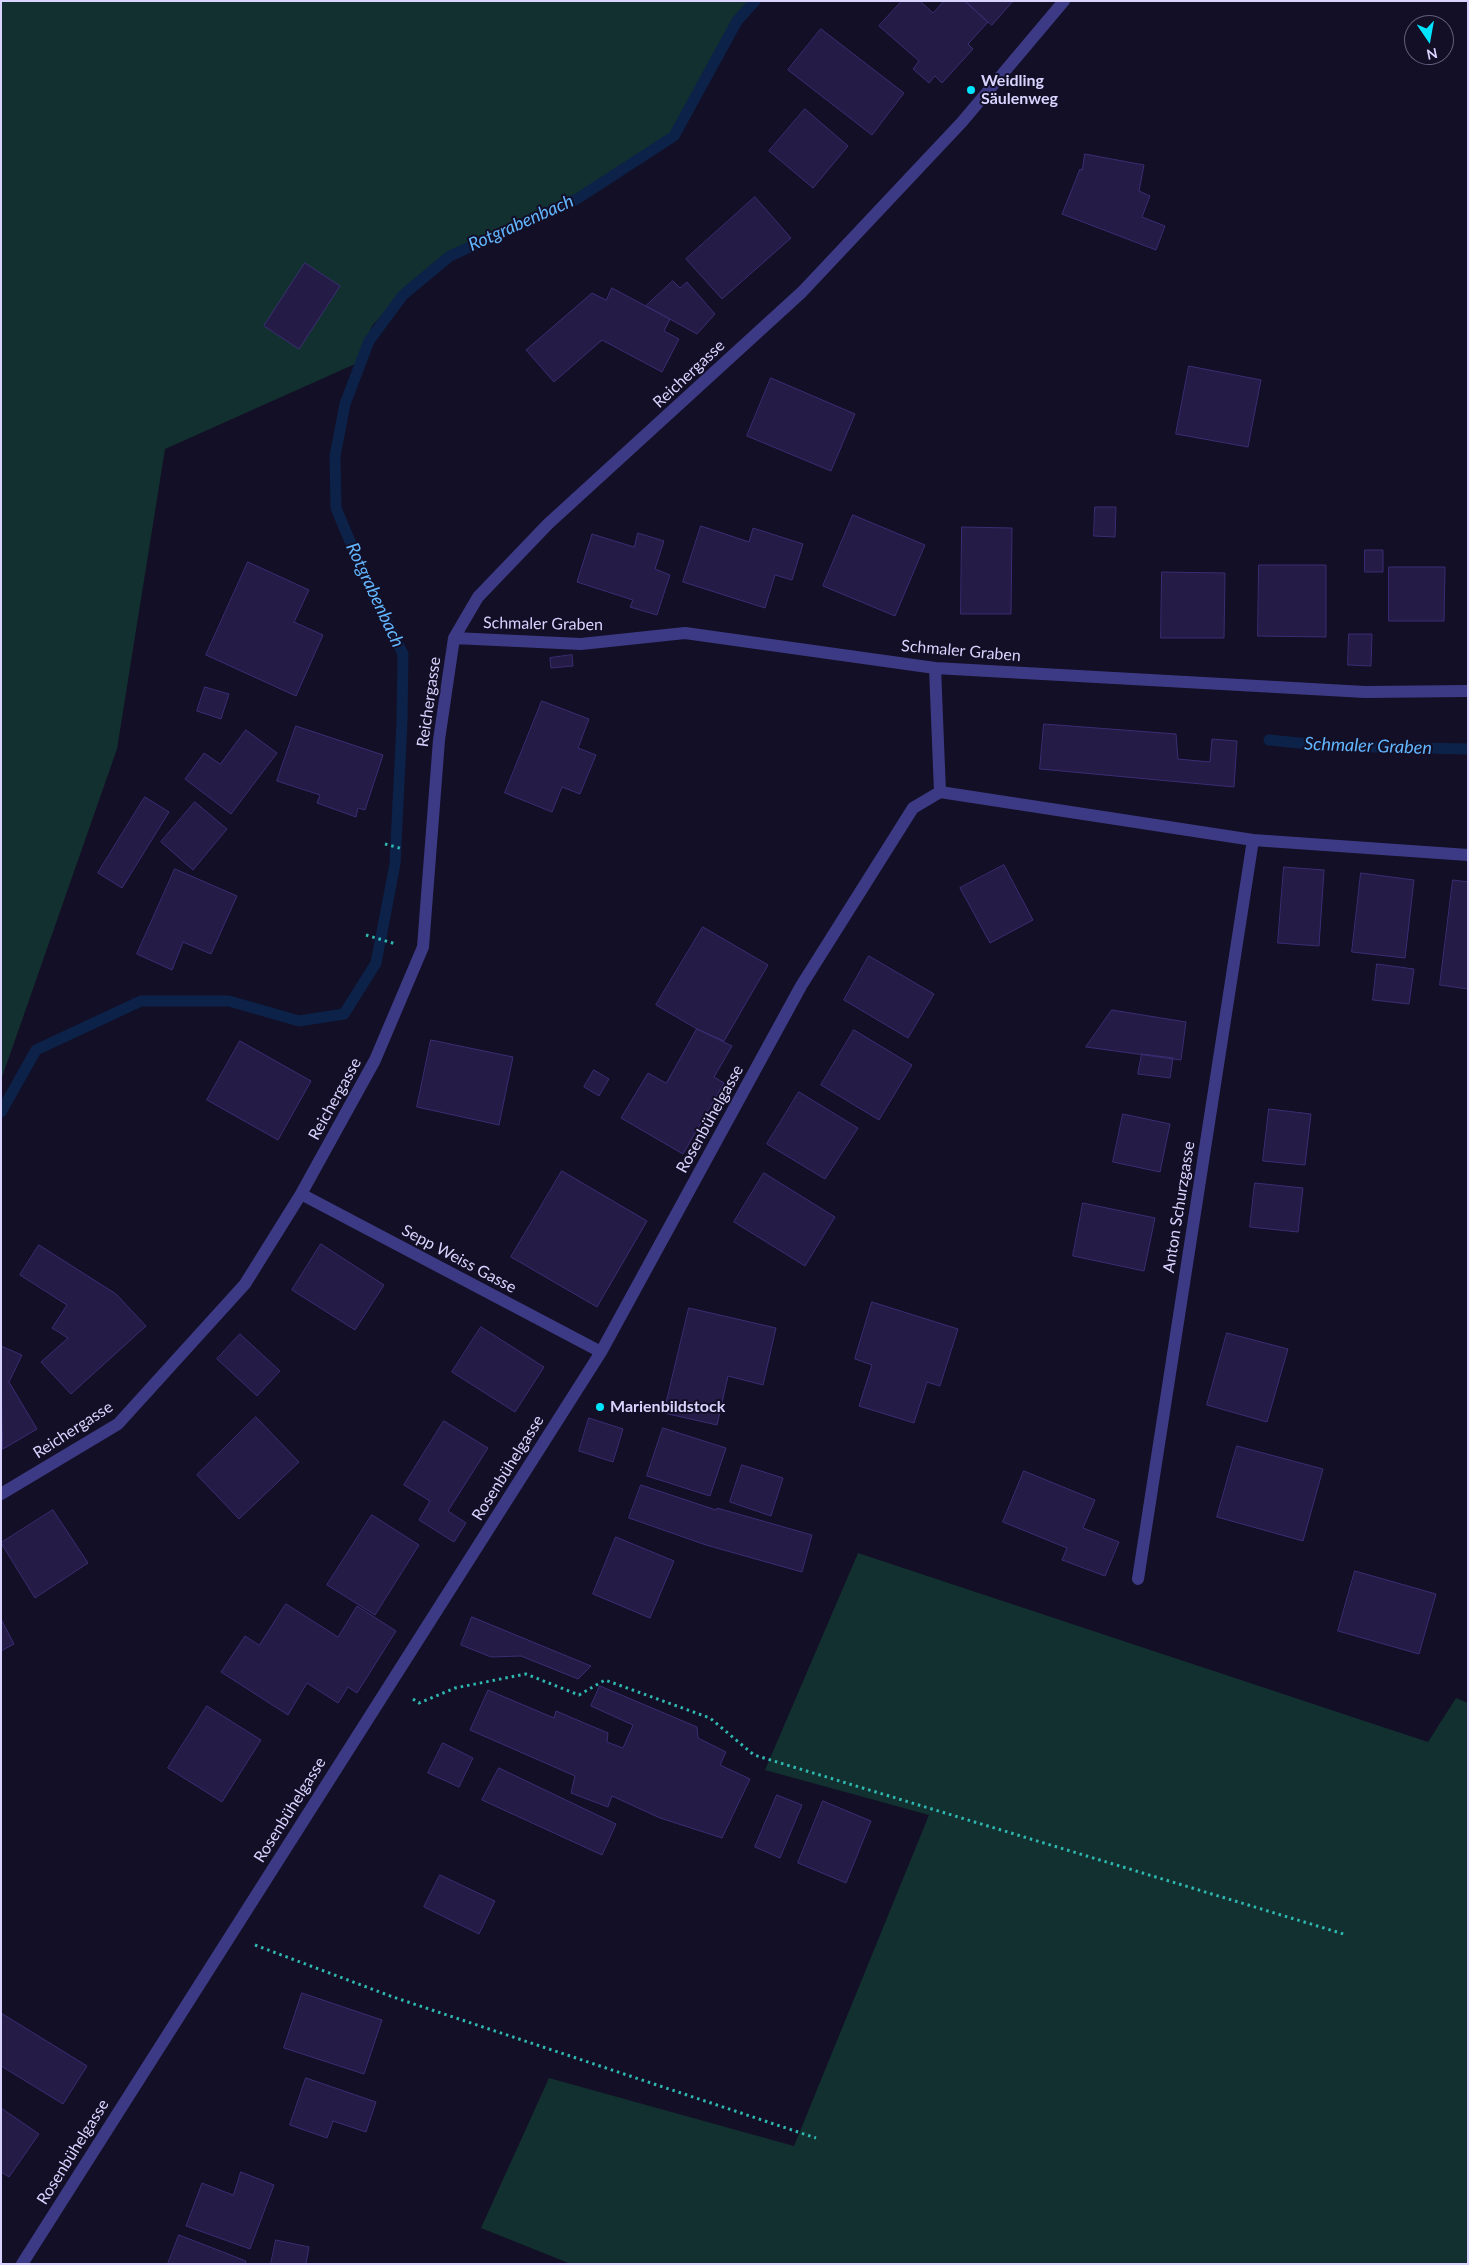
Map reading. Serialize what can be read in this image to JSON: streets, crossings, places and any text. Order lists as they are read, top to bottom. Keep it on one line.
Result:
{"streets":{"street":["Reichergasse","Schmaler Graben","Rosenbühelgasse","Anton Schurzgasse","Sepp Weiss Gasse"]},"crossings":[["Reichergasse","Schmaler Graben"],["Reichergasse","Sepp Weiss Gasse"],["Rosenbühelgasse","Sepp Weiss Gasse"]],"water":["Rotgrabenbach","Schmaler Graben"],"places":["Weidling Säulenweg","Marienbildstock"],"north":"bottom"}
